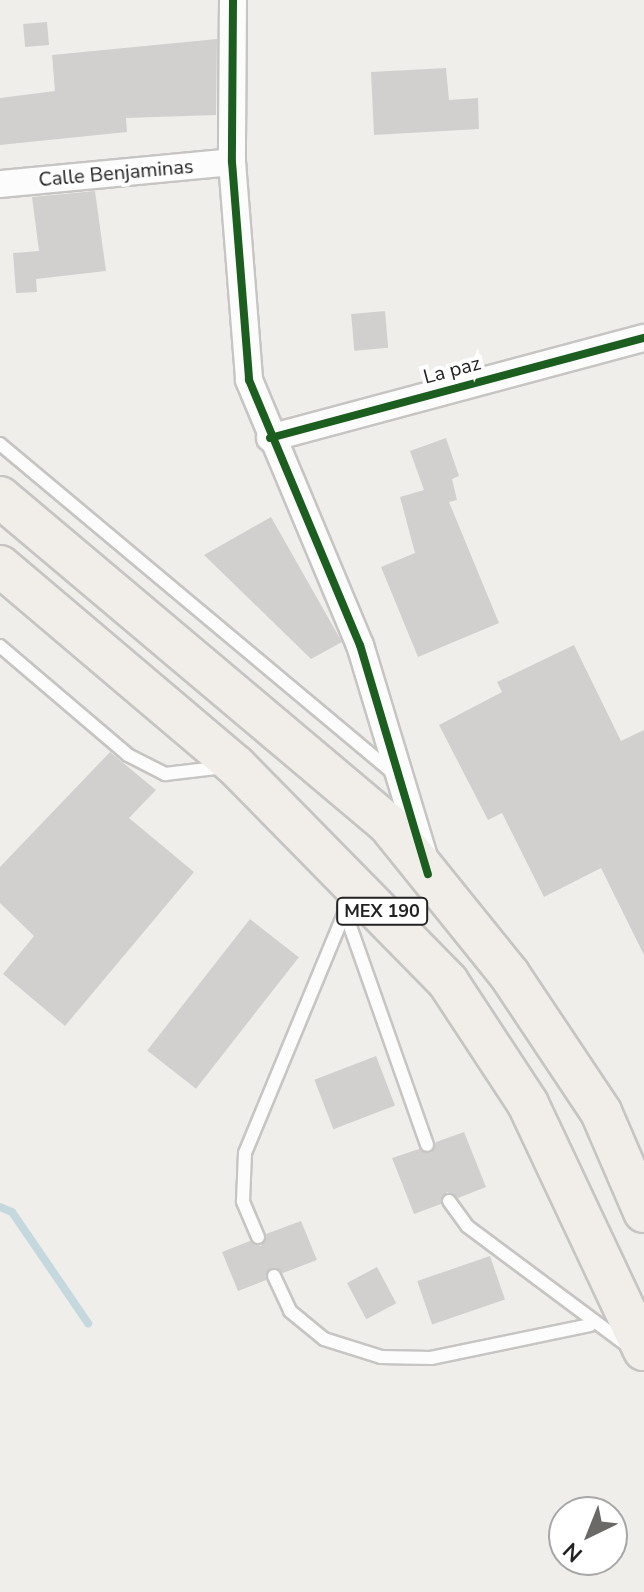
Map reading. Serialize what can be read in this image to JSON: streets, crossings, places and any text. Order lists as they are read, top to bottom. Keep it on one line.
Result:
{"streets":{"main road":["MEX 190"],"street":["Calle Benjaminas","La paz"]},"north":"bottom left"}
